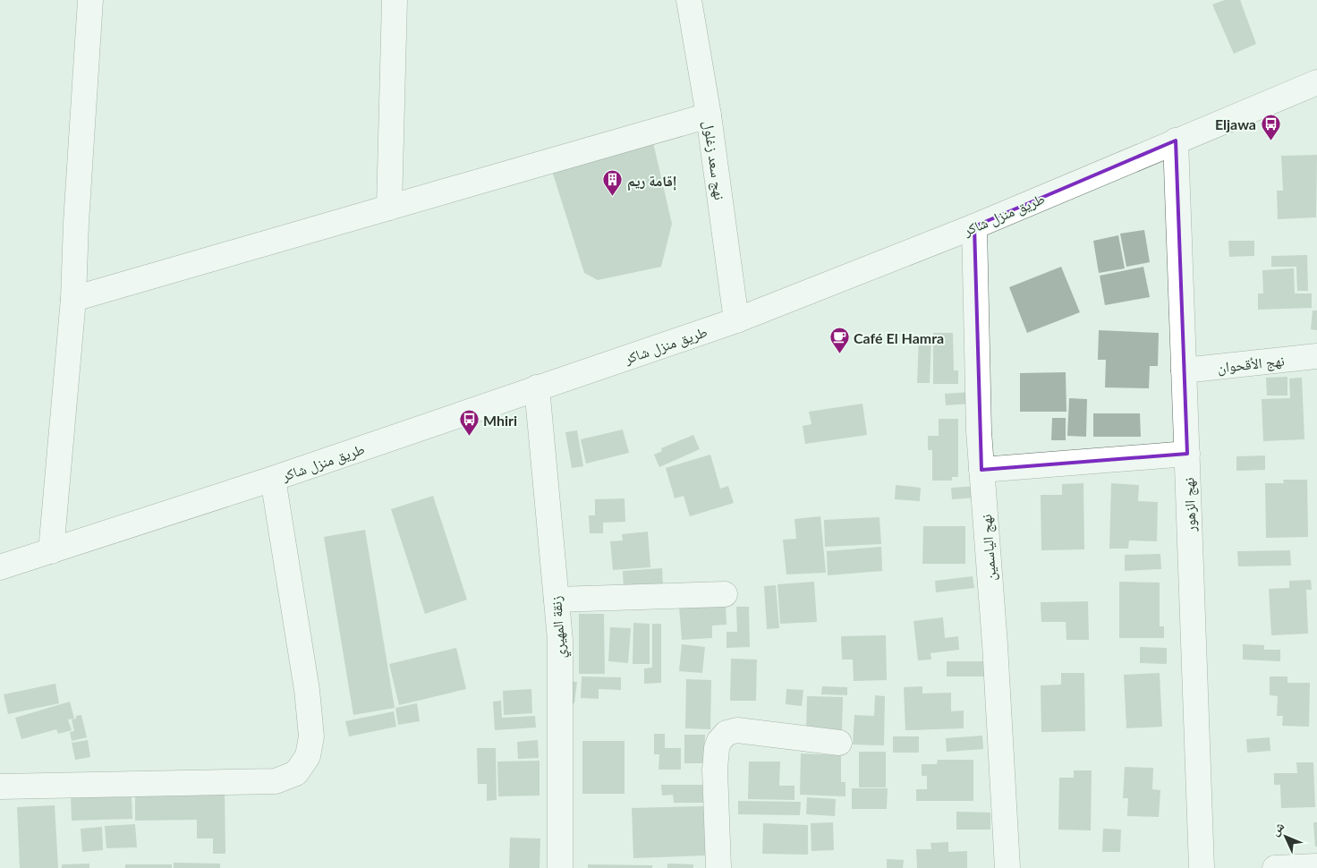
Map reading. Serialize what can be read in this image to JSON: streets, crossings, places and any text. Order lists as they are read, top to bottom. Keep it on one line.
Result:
{"streets":{"street":["نهج سعد زغلول","طريق منزل شاكر","نهج الأقحوان","نهج الزهور","نهج الياسمين","زنقة المهيري"]},"crossings":[["نهج سعد زغلول","طريق منزل شاكر"],["طريق منزل شاكر","نهج الزهور"],["طريق منزل شاكر","نهج الياسمين"],["طريق منزل شاكر","زنقة المهيري"],["نهج الأقحوان","نهج الزهور"]],"places":{"bus stop":["Eljawa","Mhiri"],"building":["إقامة ريم"],"cafe":["Café El Hamra"]},"north":"top left"}
